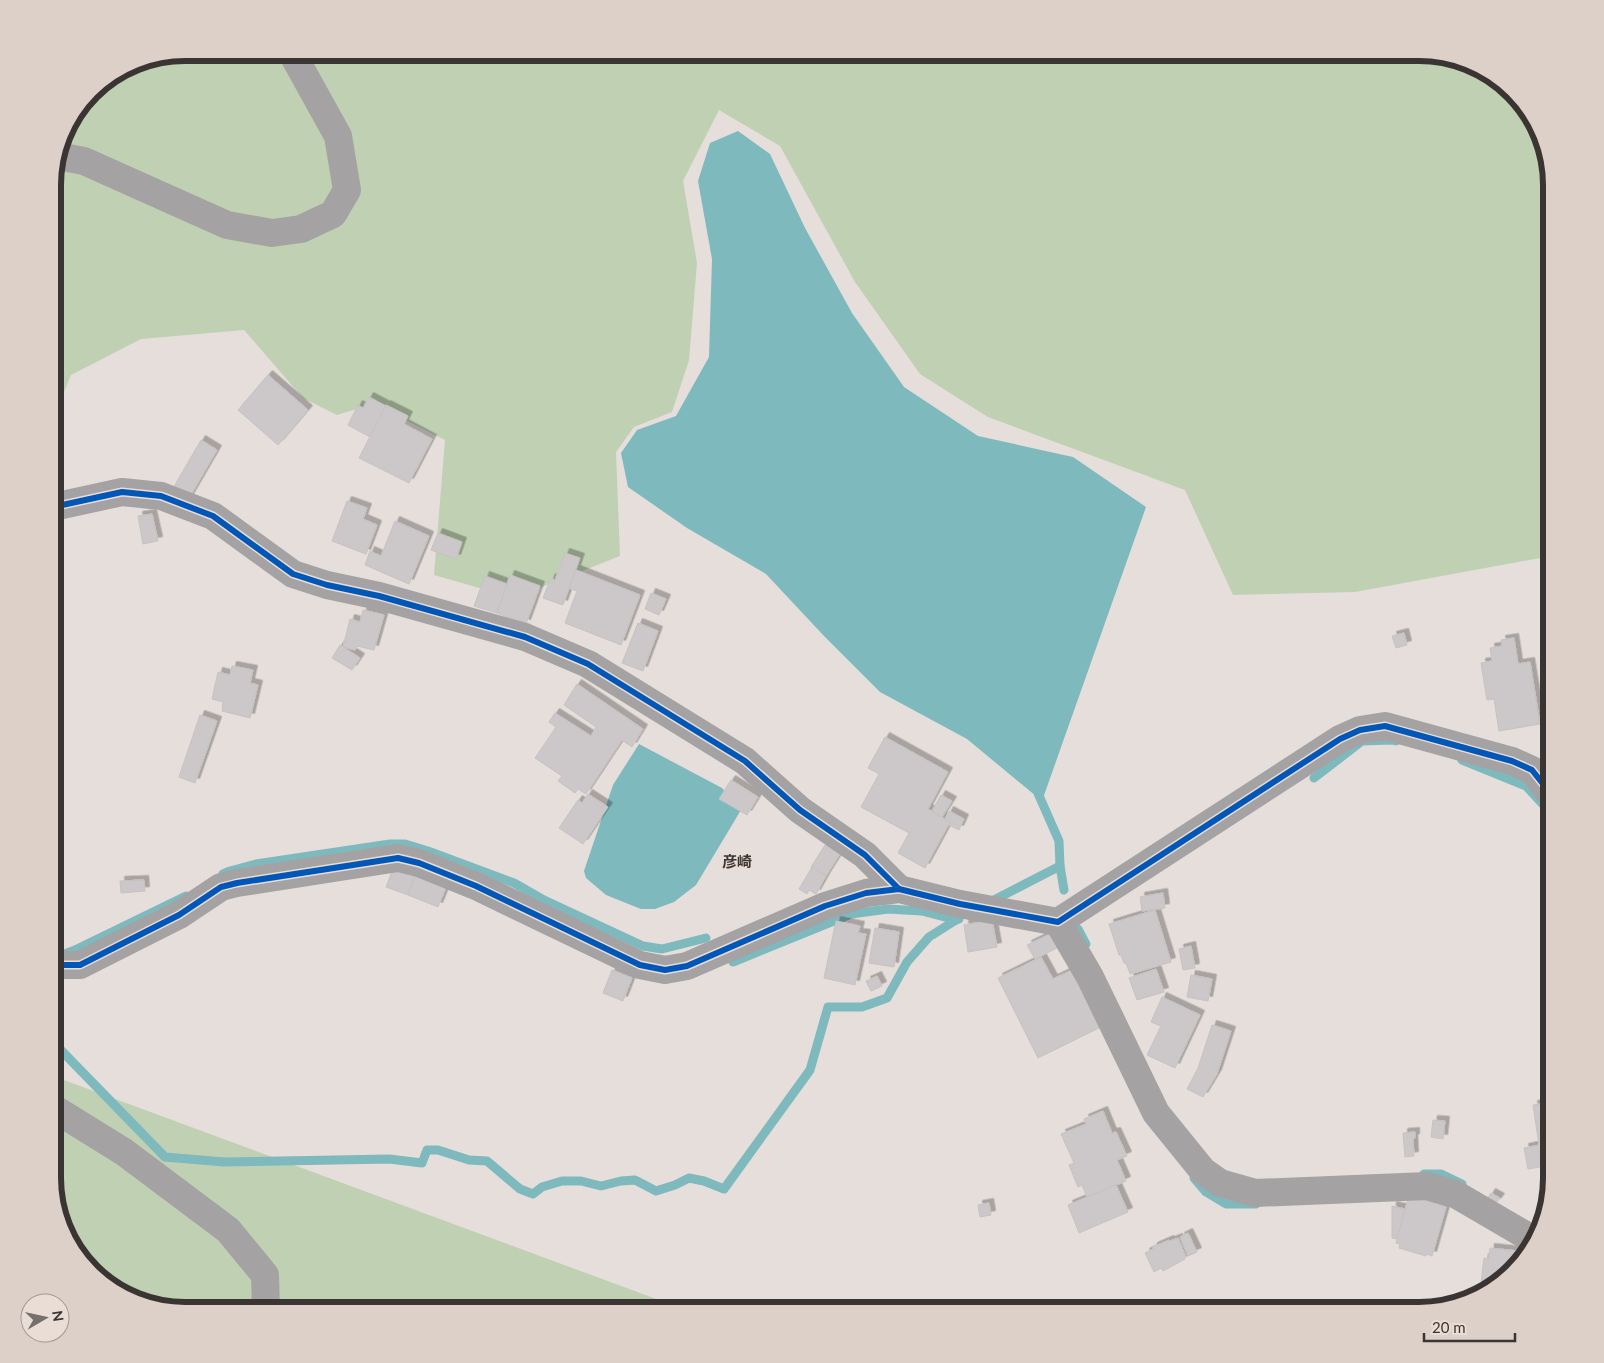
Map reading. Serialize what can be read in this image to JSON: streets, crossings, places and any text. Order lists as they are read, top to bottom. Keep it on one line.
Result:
{"districts":["彦崎"],"scale_bar":"20 m","north":"right"}
